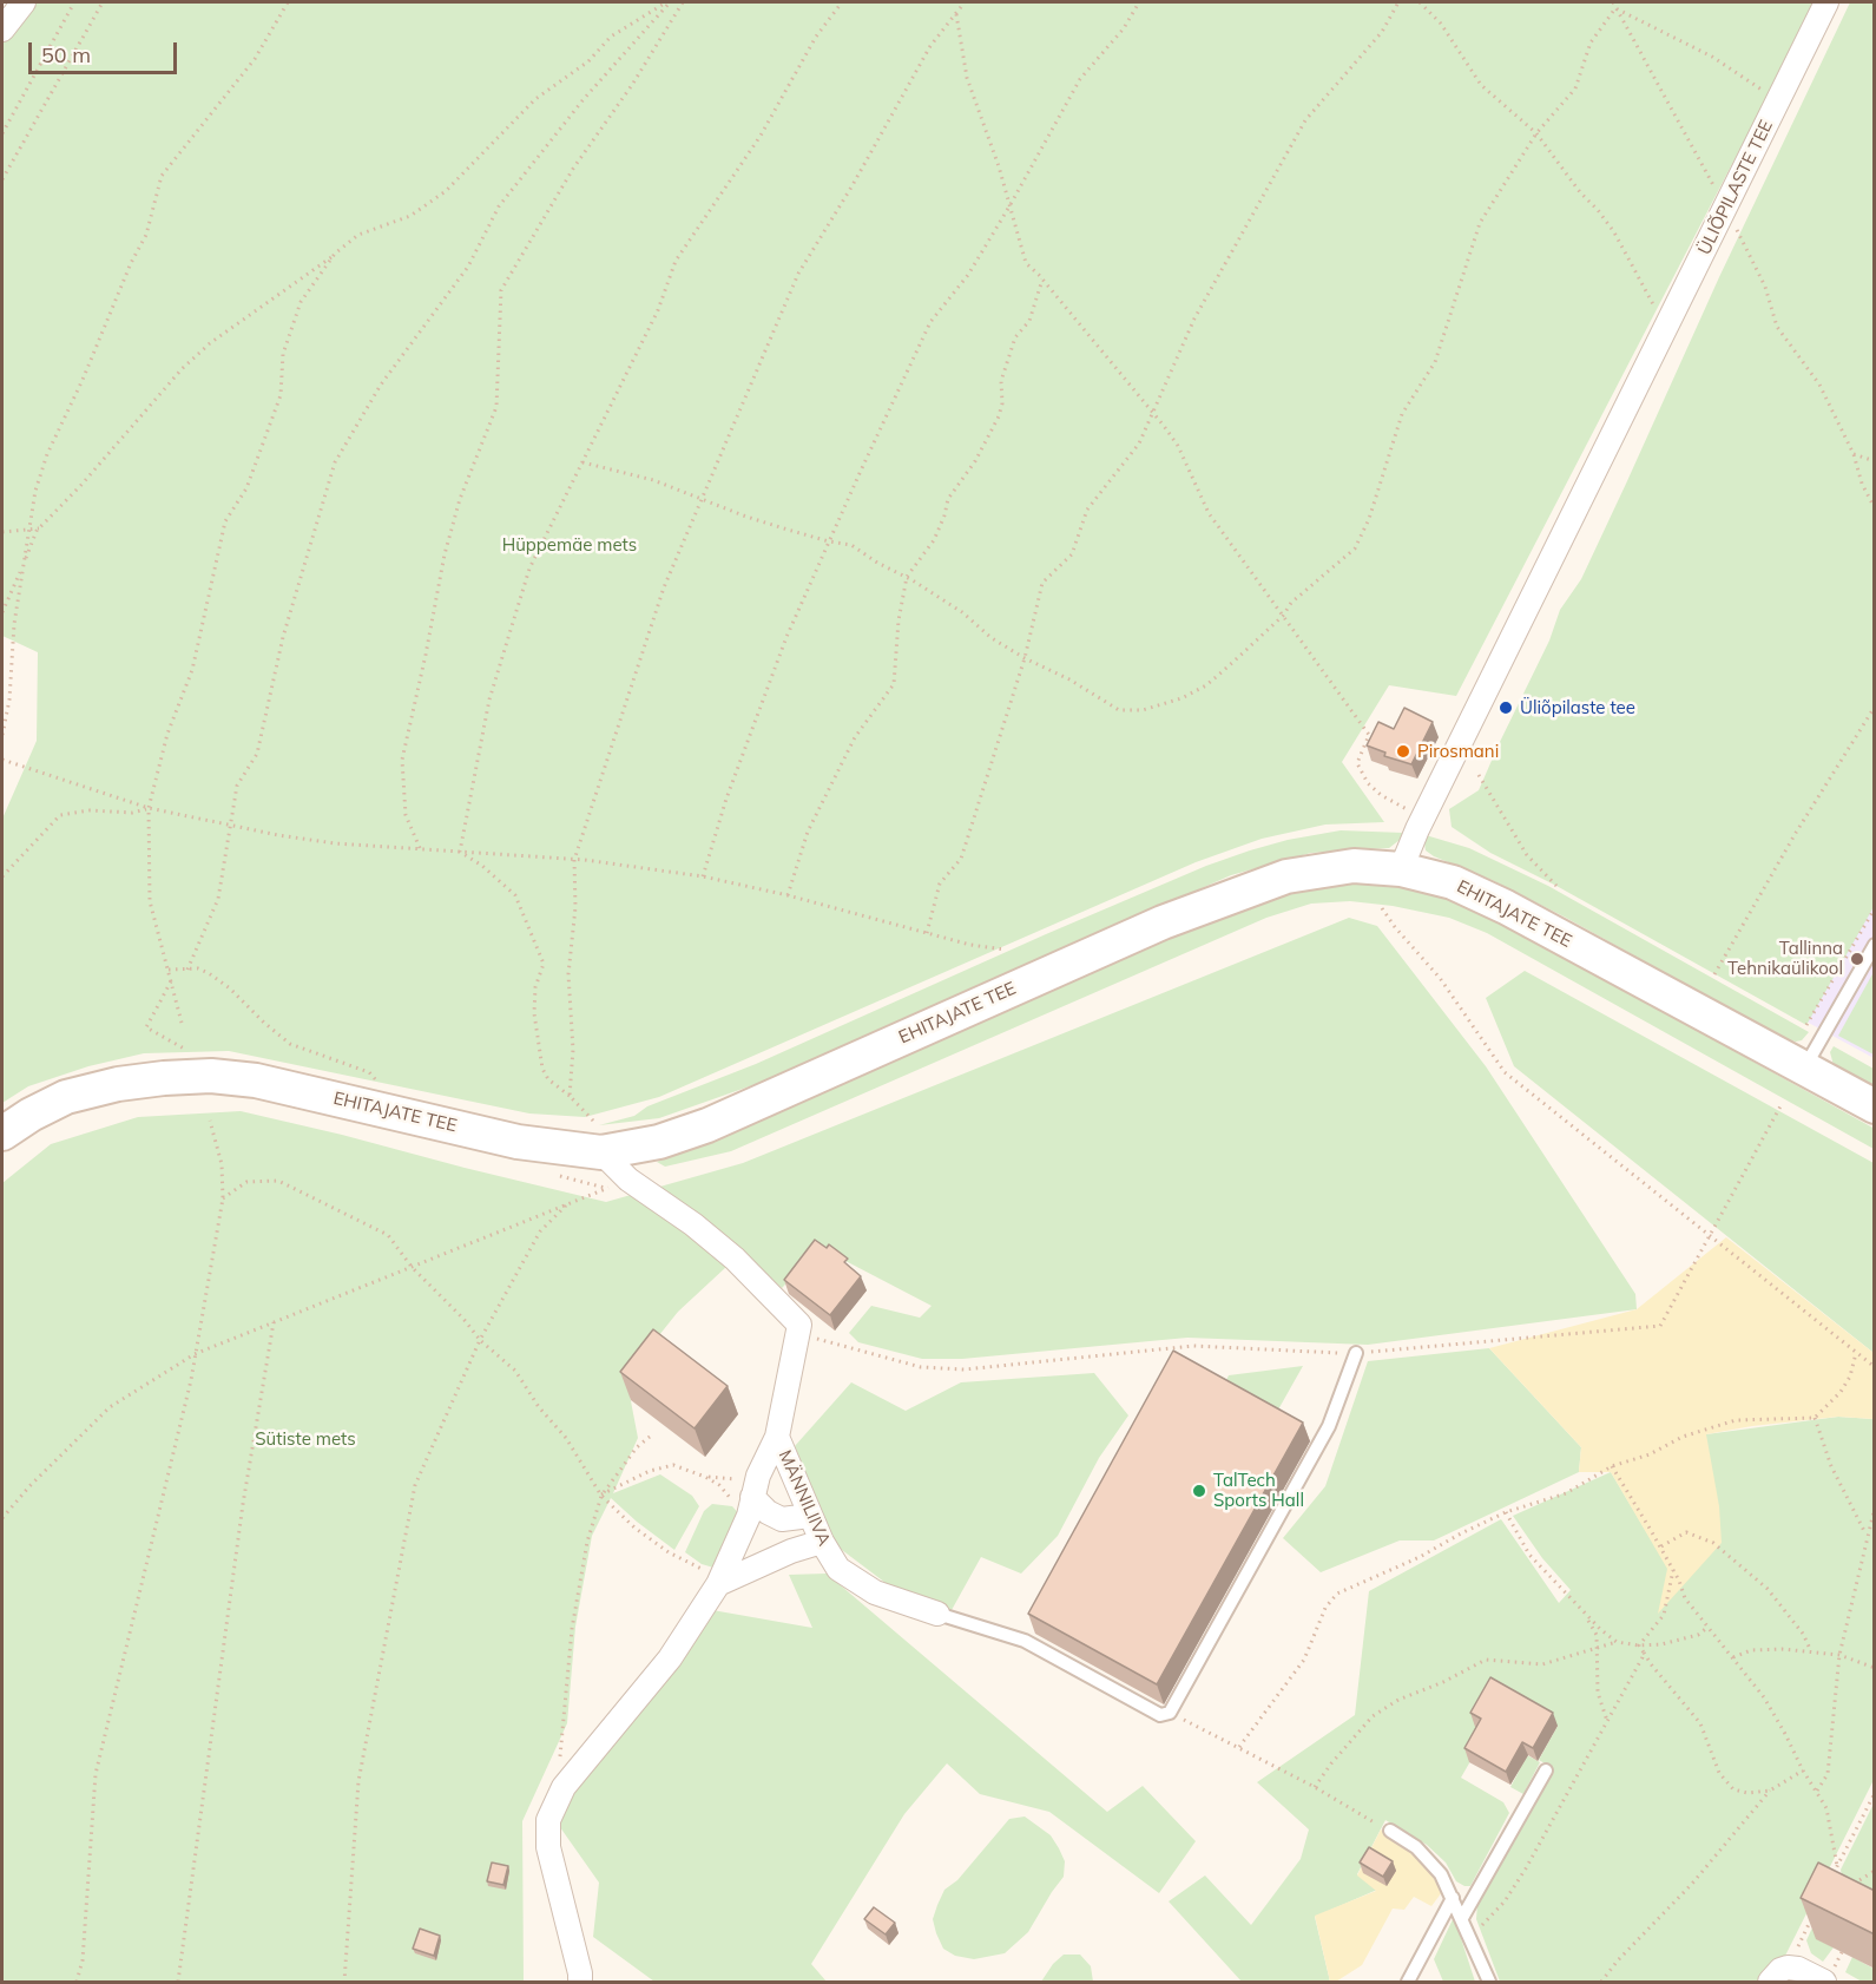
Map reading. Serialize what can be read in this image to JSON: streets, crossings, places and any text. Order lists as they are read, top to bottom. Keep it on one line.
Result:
{"streets":{"main road":["EHITAJATE TEE"],"street":["ÜLIÕPILASTE TEE","MÄNNILIIVA"]},"crossings":[["ÜLIÕPILASTE TEE","EHITAJATE TEE"]],"parks":["Hüppemäe mets","Sütiste mets"],"places":["Üliõpilaste tee","Pirosmani","Tallinna Tehnikaülikool","TalTech Sports Hall"],"scale_bar":"50 m"}
